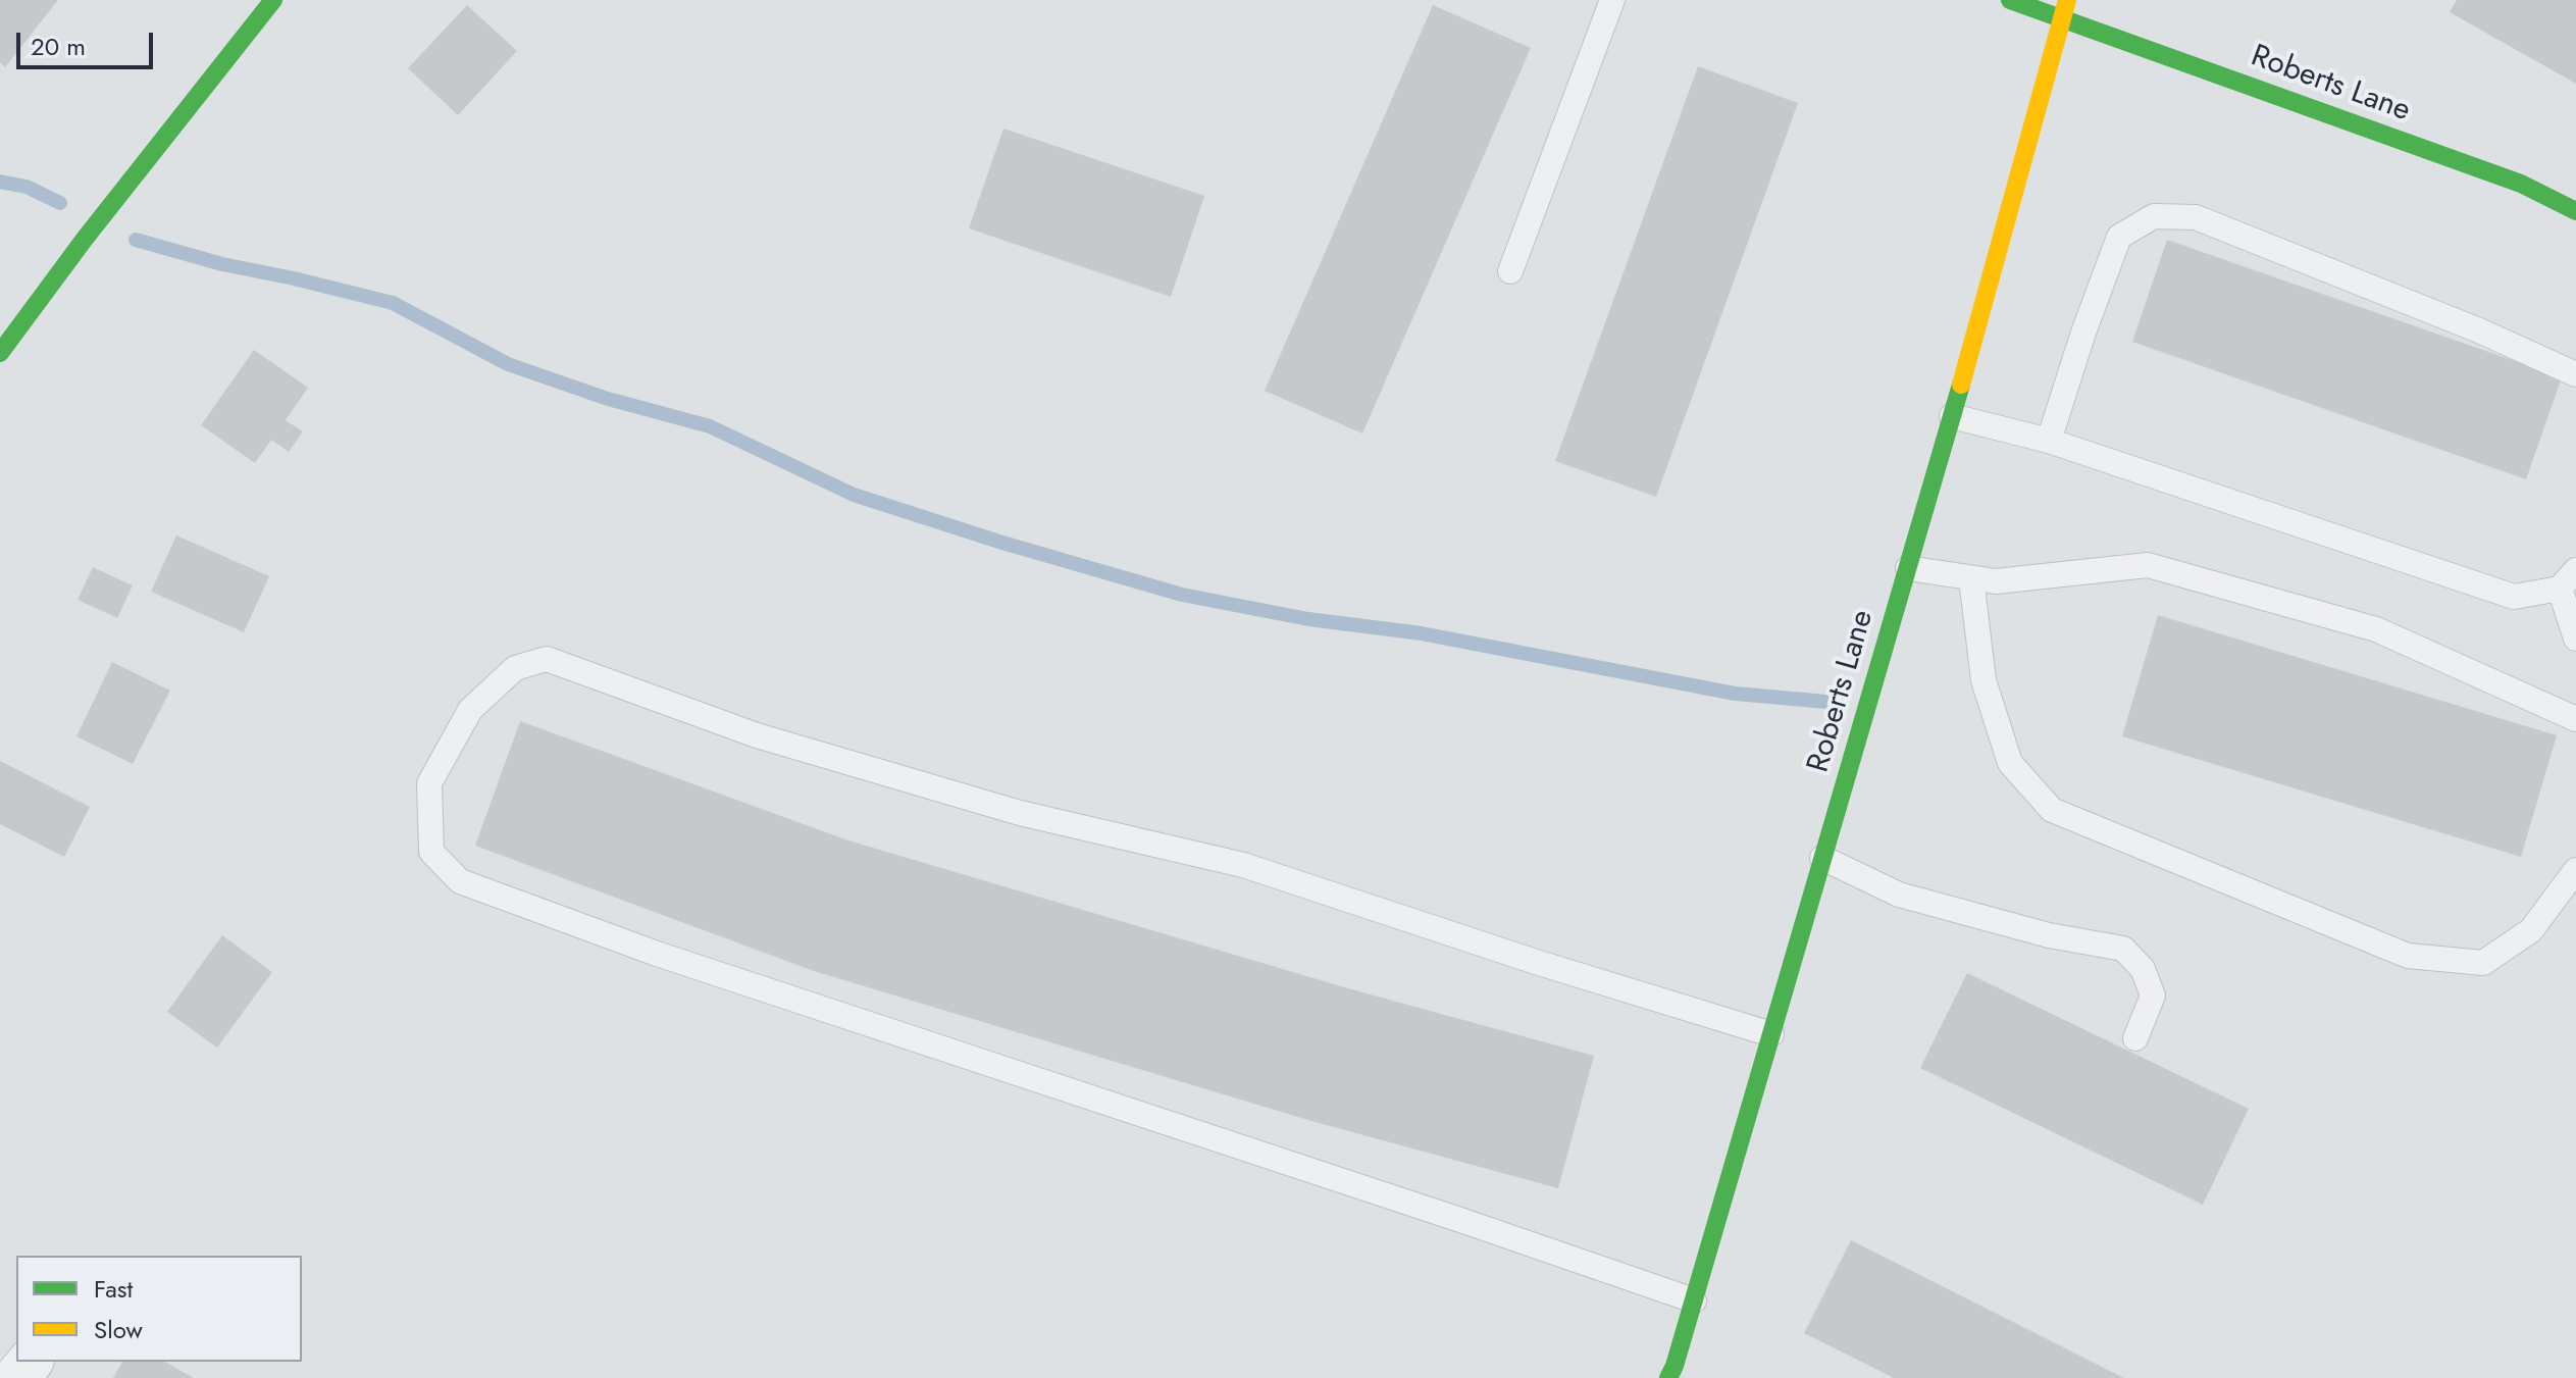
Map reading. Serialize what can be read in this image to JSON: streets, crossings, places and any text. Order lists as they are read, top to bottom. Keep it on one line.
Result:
{"streets":{"street":["Roberts Lane"]},"legend":["Fast","Slow"],"scale_bar":"20 m"}
